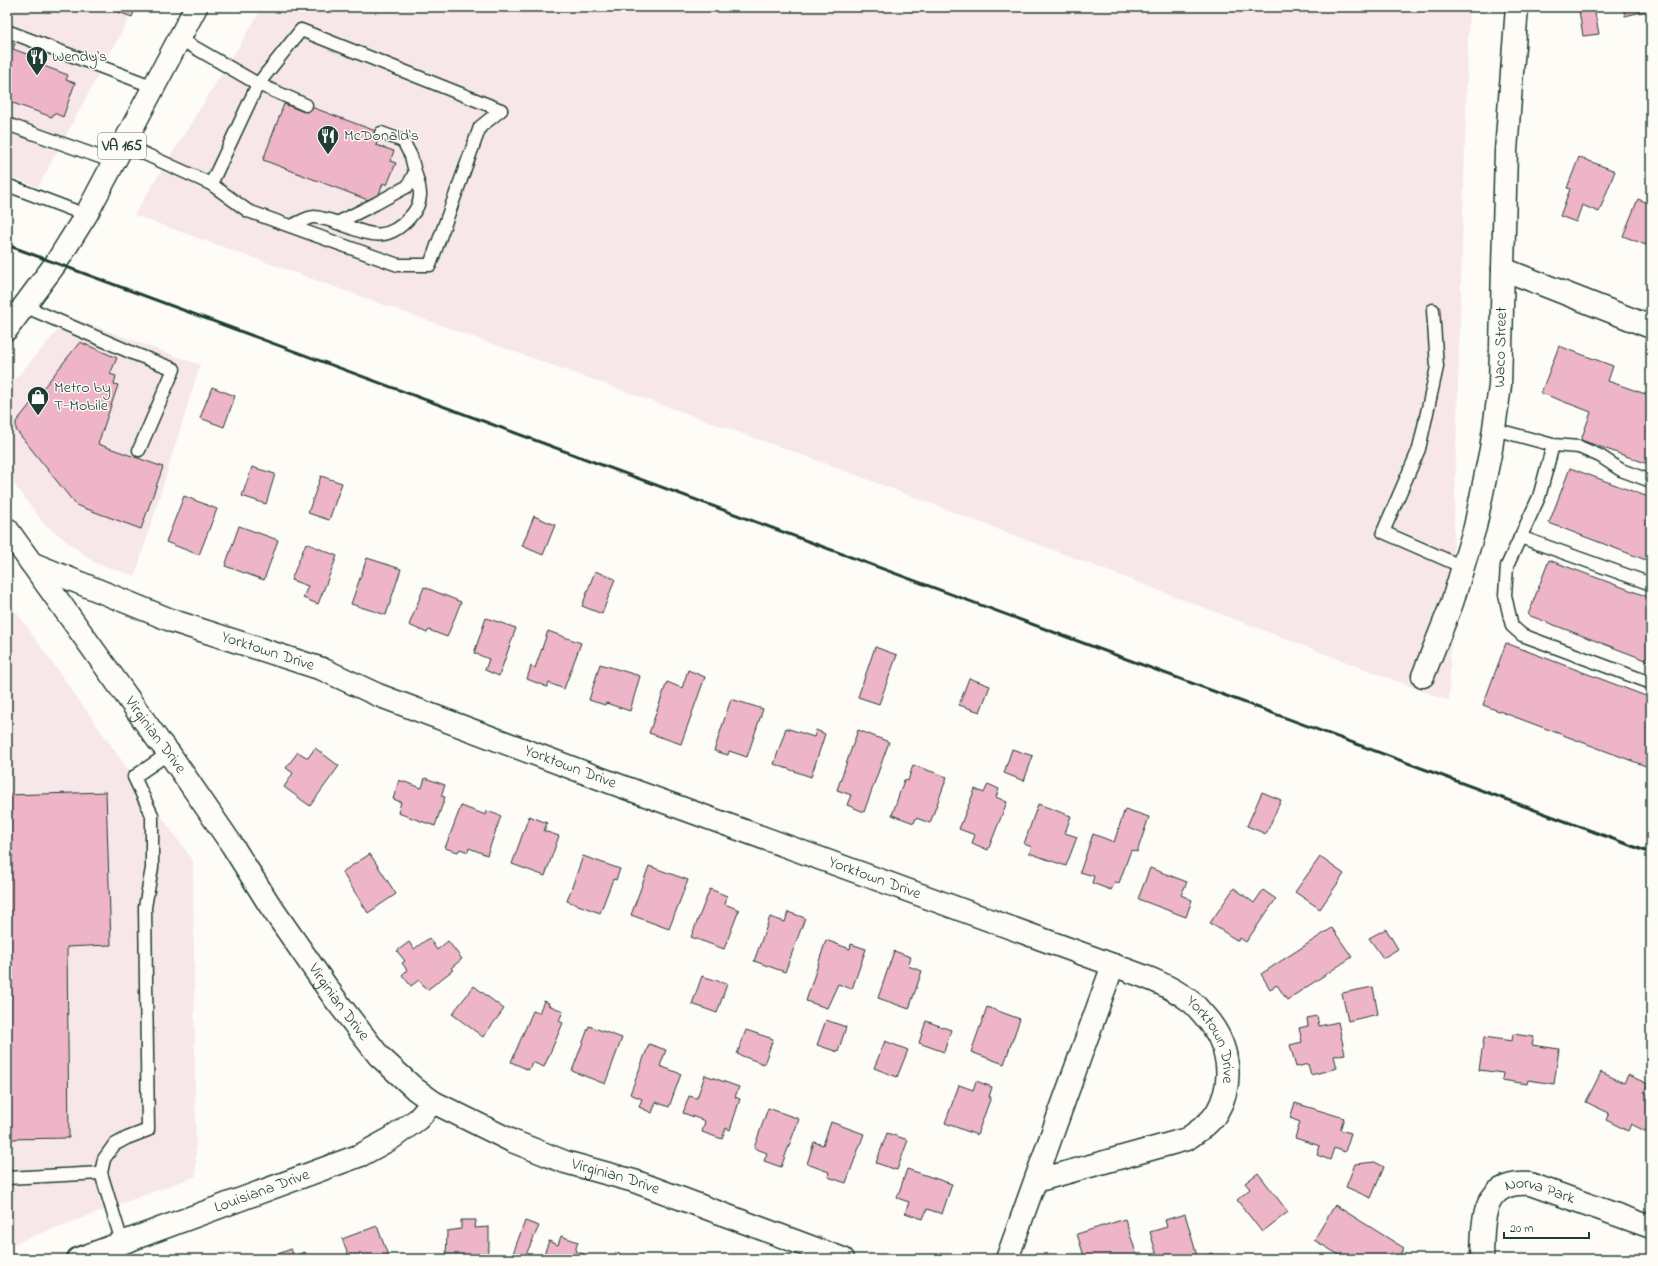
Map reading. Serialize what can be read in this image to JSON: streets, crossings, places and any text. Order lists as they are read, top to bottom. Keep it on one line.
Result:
{"streets":{"street":["VA 165","Waco Street","Yorktown Drive","Virginian Drive","Louisiana Drive","Norva Park"]},"crossings":[["Yorktown Drive","Virginian Drive"],["Virginian Drive","Louisiana Drive"]],"places":{"restaurant":["Wendy's","McDonald's"],"shop":["Metro by T-Mobile"]},"scale_bar":"20 m"}
